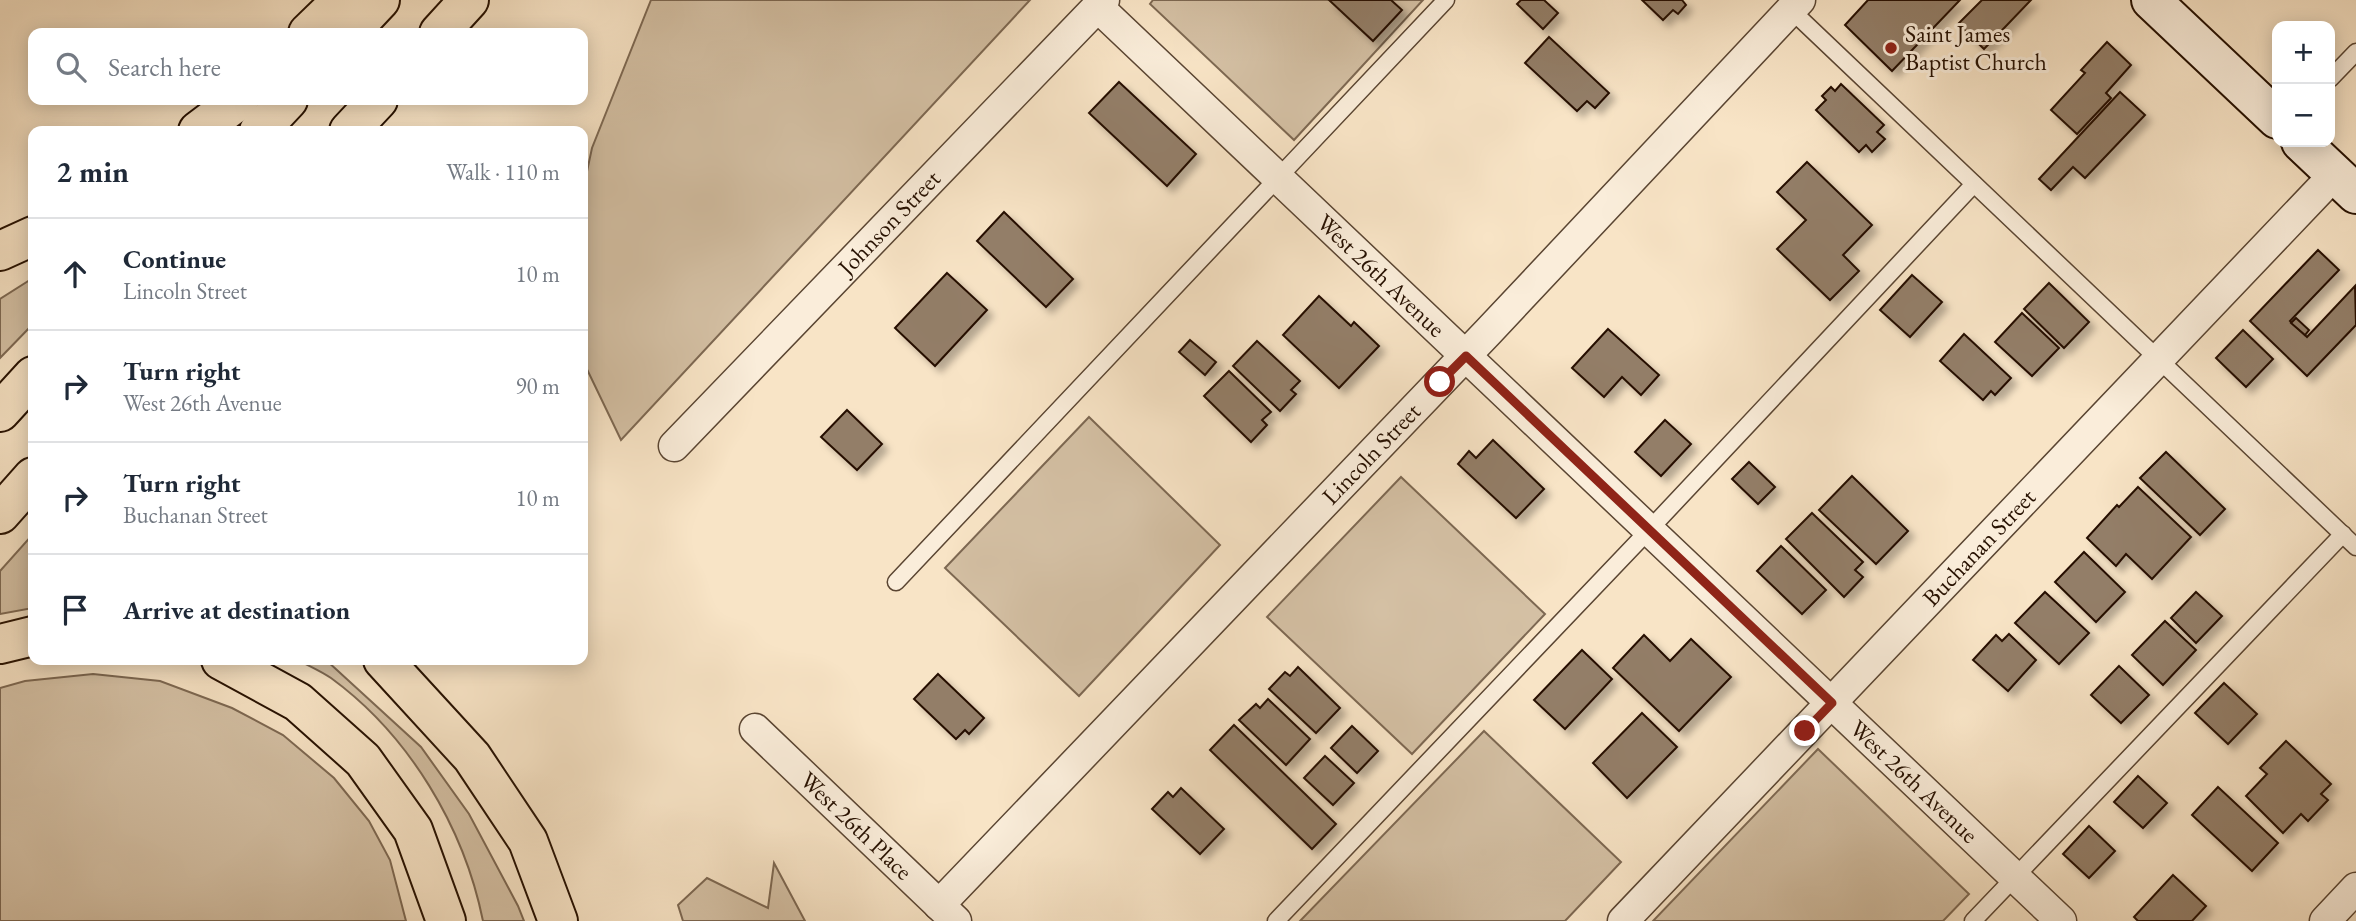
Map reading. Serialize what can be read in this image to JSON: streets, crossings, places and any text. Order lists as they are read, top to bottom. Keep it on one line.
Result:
{"streets":{"street":["Johnson Street","West 26th Avenue","Lincoln Street","Buchanan Street","West 26th Place"]},"crossings":[["Johnson Street","West 26th Avenue"],["West 26th Avenue","Lincoln Street"],["West 26th Avenue","Buchanan Street"],["Lincoln Street","West 26th Place"]],"places":["Saint James Baptist Church"],"page":{"map_buttons":["+","−"],"search":"Search here","heading":["2 min","Walk · 110 m"],"list":[["Continue","Lincoln Street","10 m"],["Turn right","West 26th Avenue","90 m"],["Turn right","Buchanan Street","10 m"],"Arrive at destination"]}}
